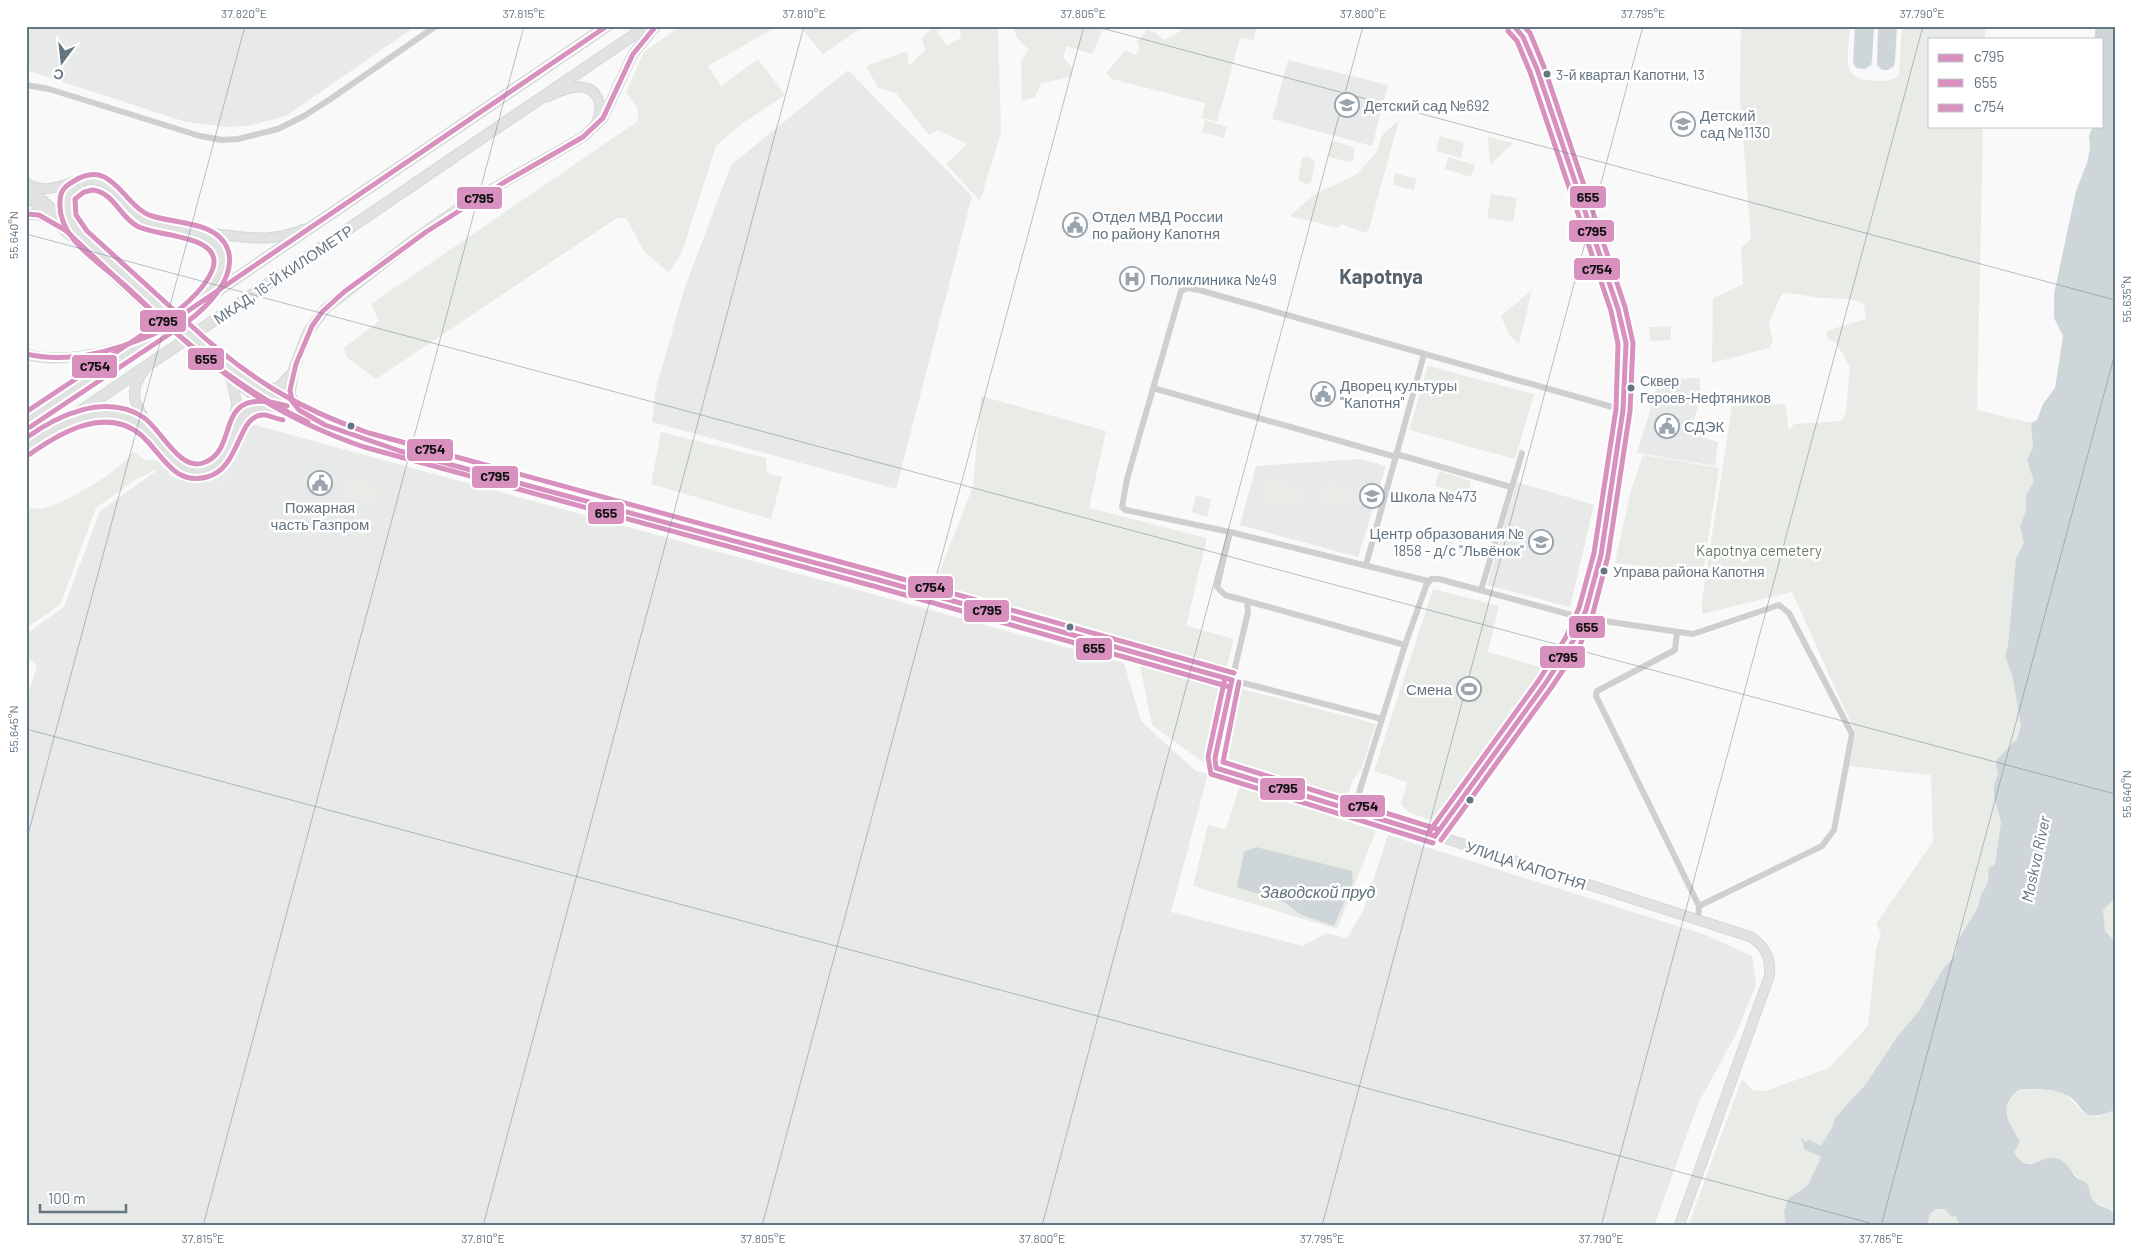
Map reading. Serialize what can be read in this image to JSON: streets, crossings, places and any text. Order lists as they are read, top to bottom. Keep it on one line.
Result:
{"streets":{"highway":["МКАД, 16-Й КИЛОМЕТР"],"main road":["УЛИЦА КАПОТНЯ"]},"districts":["Kapotnya"],"water":["Moskva River","Заводской пруд"],"parks":["Kapotnya cemetery"],"places":{"other":["3-й квартал Капотни, 13","Сквер Героев-Нефтяников","Управа района Капотня"],"school or university":["Детский сад №692","Детский сад №1130","Школа №473","Центр образования № 1858 - д/с \"Львёнок\""],"public building":["Отдел МВД России по району Капотня","Дворец культуры \"Капотня\"","СДЭК","Пожарная часть Газпром"],"hospital":["Поликлиника №49"],"sports":["Смена"]},"lines":["transit line с795","transit line 655","transit line с754"],"legend":["с795","655","с754"],"scale_bar":"100 m","north":"bottom","coordinates":["37.820°E","37.815°E","37.810°E","37.805°E","37.800°E","37.795°E","37.790°E","55.640°N","55.635°N","55.645°N","37.785°E"]}
